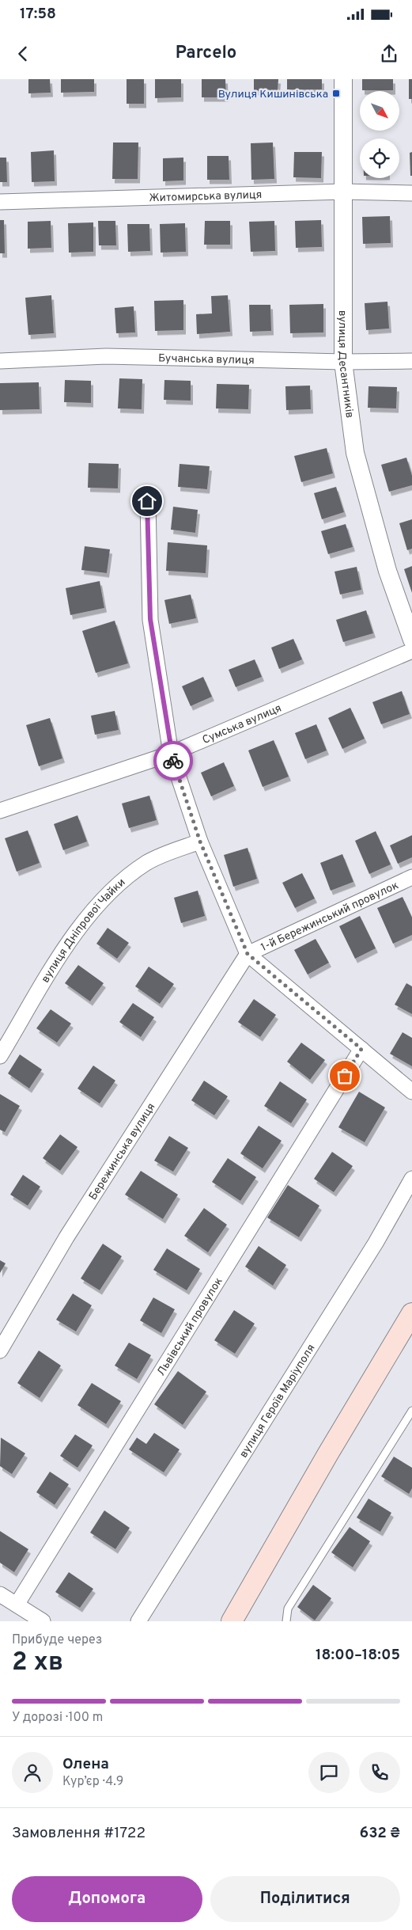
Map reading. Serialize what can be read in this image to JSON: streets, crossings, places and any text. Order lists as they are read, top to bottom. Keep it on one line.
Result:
{"streets":{"street":["Житомирська вулиця","Бучанська вулиця","вулиця Десантників","Сумська вулиця","1-й Бережинський провулок","вулиця Дніпрової Чайки","Бережинська вулиця","Львівський провулок","вулиця Героїв Маріуполя"]},"crossings":[["Житомирська вулиця","вулиця Десантників"],["Бучанська вулиця","вулиця Десантників"],["1-й Бережинський провулок","Бережинська вулиця"]],"places":{"transit":["Вулиця Кишинівська"]},"north":"bottom right","page":{"status":"17:58","header":"Parcelo","heading":["2 хв","Прибуде через","18:00–18:05"],"panel":["Олена","Кур’єр · 4.9","Замовлення #1722","632 ₴"],"bar":"У дорозі · 100 m","buttons":["Допомога","Поділитися"]}}
